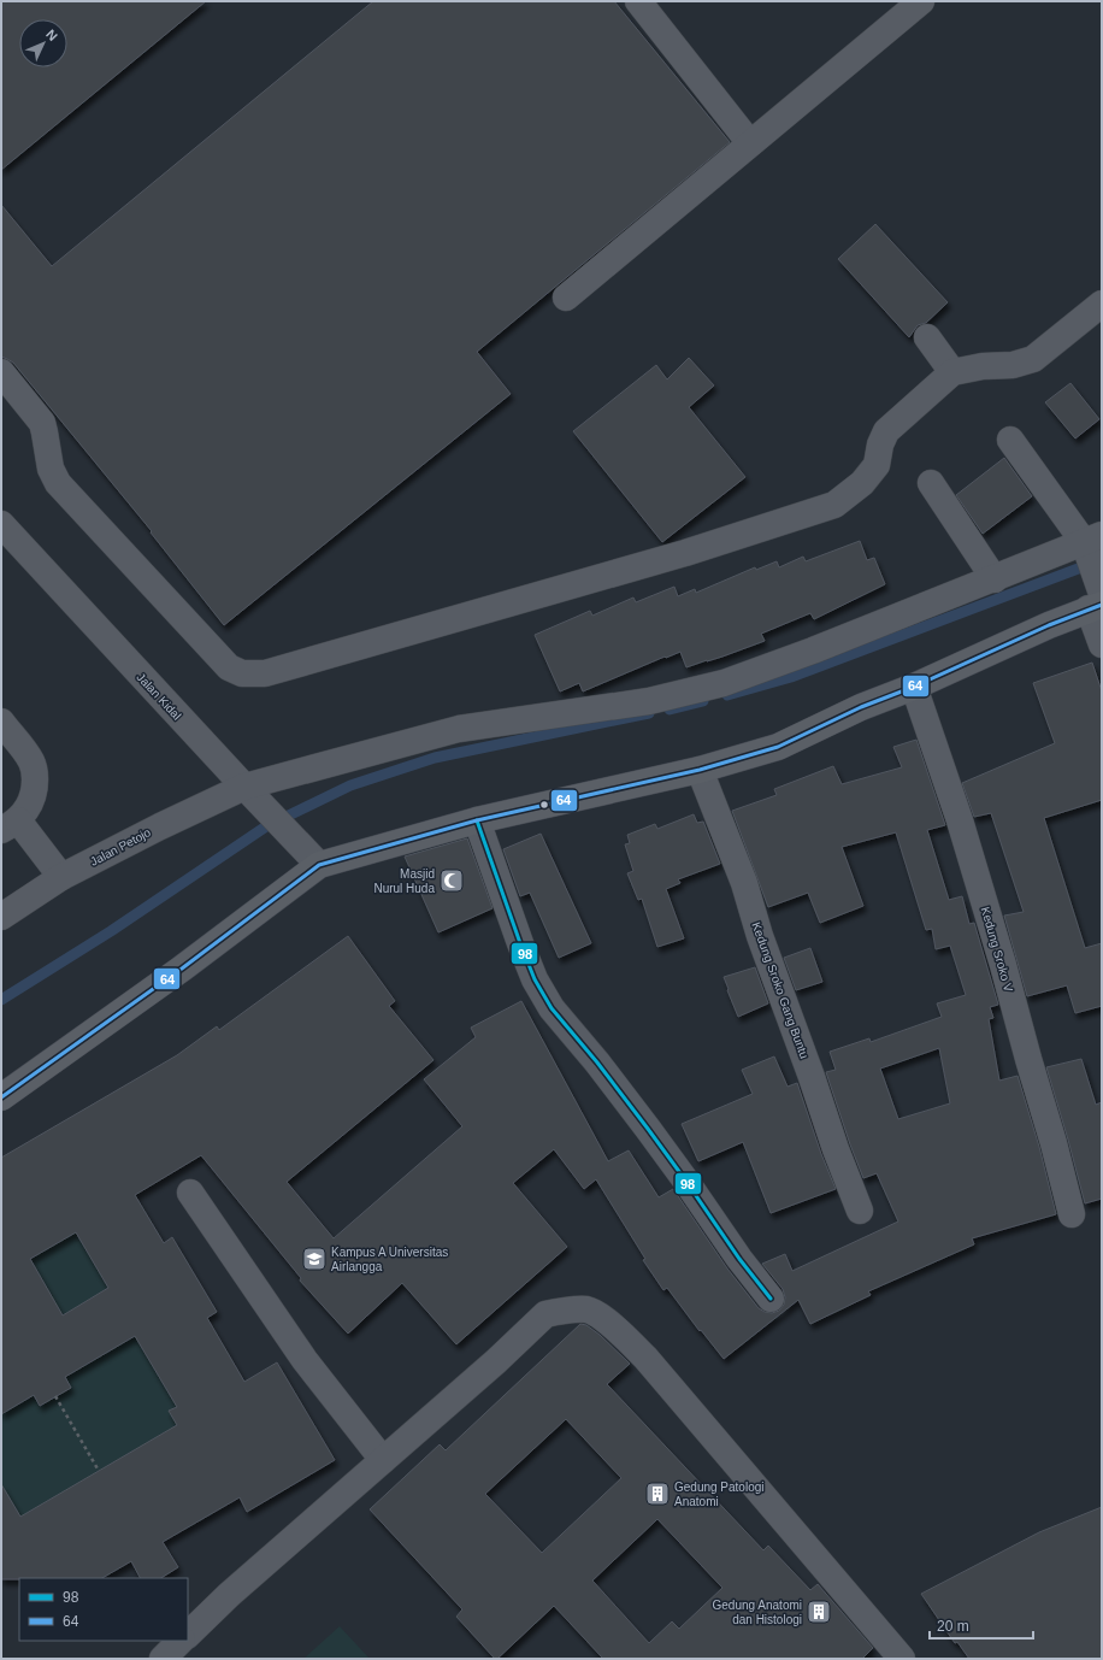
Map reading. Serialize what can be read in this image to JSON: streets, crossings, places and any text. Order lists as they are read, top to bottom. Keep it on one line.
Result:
{"streets":{"street":["Jalan Kidal","Jalan Petojo","Kedung Sroko V","Kedung Sroko Gang Buntu"]},"crossings":[["Jalan Kidal","Jalan Petojo"]],"places":{"mosque":["Masjid Nurul Huda"],"school or university":["Kampus A Universitas Airlangga"],"building":["Gedung Patologi Anatomi","Gedung Anatomi dan Histologi"]},"lines":["transit line 64","transit line 98"],"legend":["98","64"],"scale_bar":"20 m","north":"top right"}
